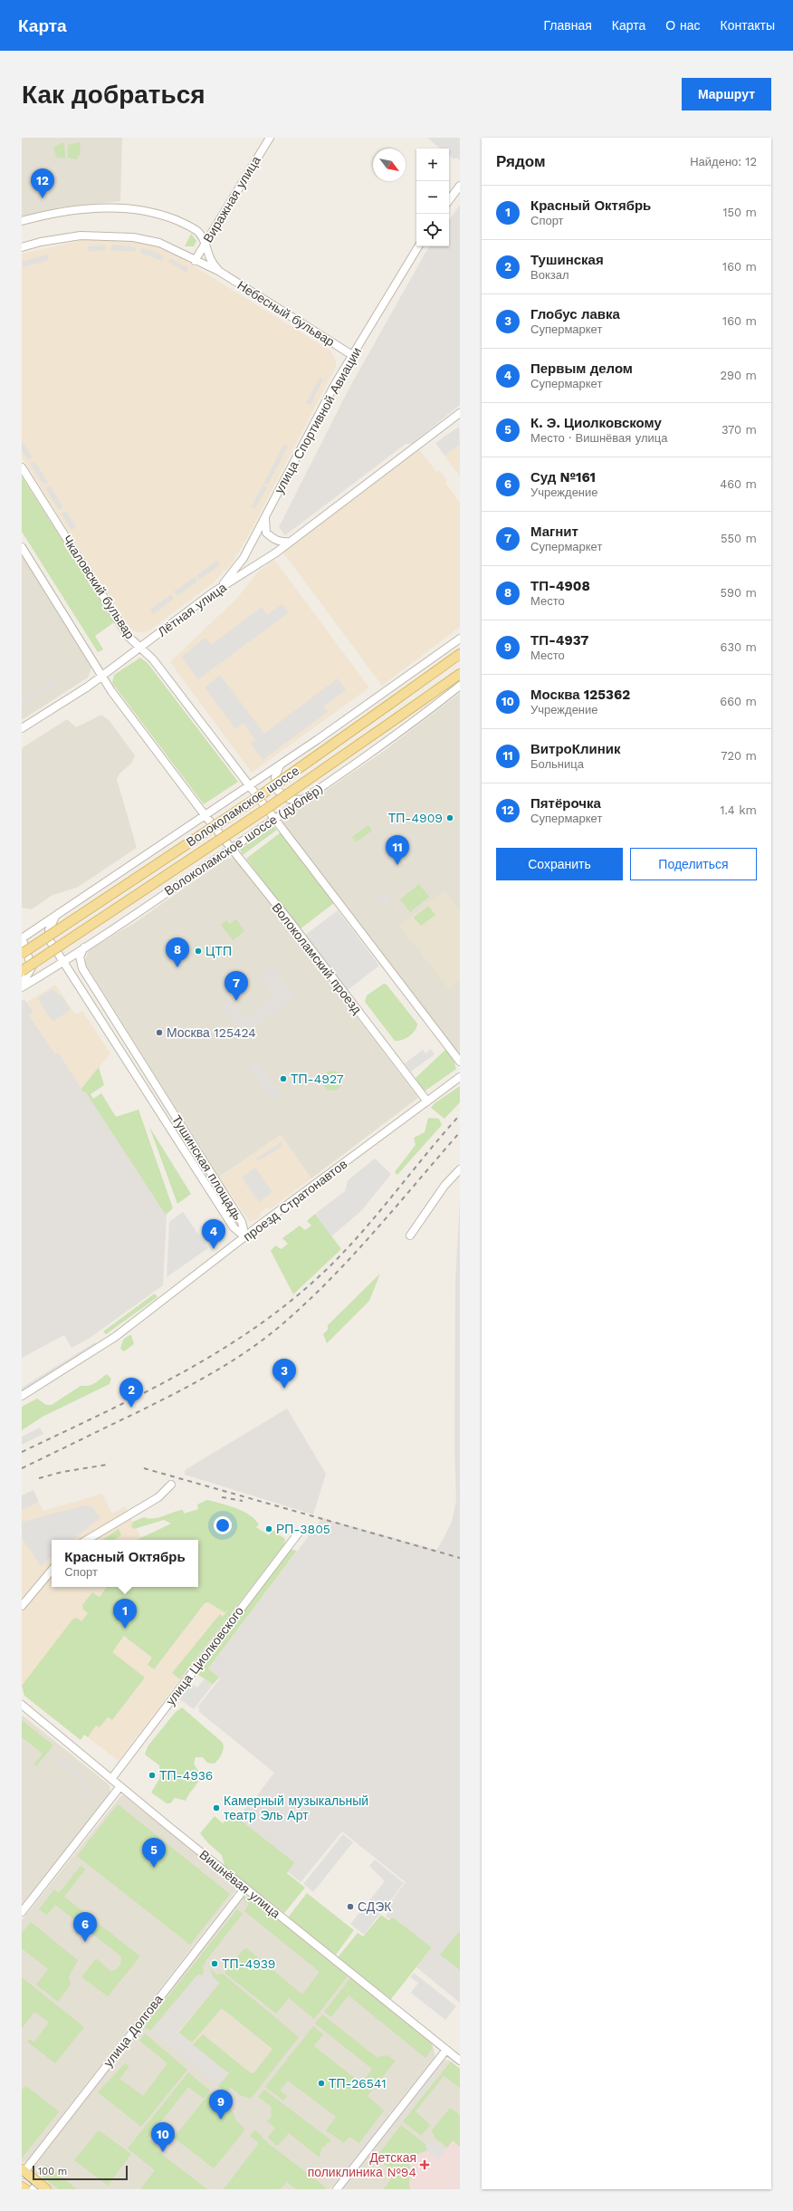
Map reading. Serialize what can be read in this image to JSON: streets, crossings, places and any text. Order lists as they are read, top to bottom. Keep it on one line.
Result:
{"streets":{"main road":["Волоколамское шоссе"],"street":["Виражная улица","Небесный бульвар","улица Спортивной Авиации","Чкаловский бульвар","Лётная улица","Волоколамское шоссе (дублёр)","Волоколамский проезд","Тушинская площадь","проезд Стратонавтов","улица Циолковского","Вишнёвая улица","улица Долгова"]},"crossings":[["Виражная улица","Небесный бульвар"],["Небесный бульвар","улица Спортивной Авиации"],["улица Спортивной Авиации","Лётная улица"],["Чкаловский бульвар","Лётная улица"],["Волоколамское шоссе (дублёр)","Волоколамский проезд"],["Волоколамское шоссе (дублёр)","Тушинская площадь"],["Волоколамский проезд","проезд Стратонавтов"],["Тушинская площадь","проезд Стратонавтов"],["улица Циолковского","Вишнёвая улица"],["Вишнёвая улица","улица Долгова"]],"places":{"other":["ТП-4909","ЦТП","Москва 125424","ТП-4927","РП-3805","ТП-4936","Камерный музыкальный театр Эль Арт","СДЭК","ТП-4939","ТП-26541"],"health":["Детская поликлиника №94"]},"scale_bar":"100 m","north":"bottom right","page":{"header":"Карта","nav":["Главная","Карта","О нас","Контакты"],"buttons":["Маршрут",["Сохранить","Поделиться"]],"title":"Как добраться","heading":["Рядом","Найдено: 12"],"map_buttons":["+","−"],"pins":["12","11","8","7","4","3","2","1","5","6","9","10"],"list":[{"mark":"1","name":"Красный Октябрь","note":"Спорт","value":"150 m"},{"mark":"2","name":"Тушинская","note":"Вокзал","value":"160 m"},{"mark":"3","name":"Глобус лавка","note":"Супермаркет","value":"160 m"},{"mark":"4","name":"Первым делом","note":"Супермаркет","value":"290 m"},{"mark":"5","name":"К. Э. Циолковскому","note":"Место · Вишнёвая улица","value":"370 m"},{"mark":"6","name":"Суд №161","note":"Учреждение","value":"460 m"},{"mark":"7","name":"Магнит","note":"Супермаркет","value":"550 m"},{"mark":"8","name":"ТП-4908","note":"Место","value":"590 m"},{"mark":"9","name":"ТП-4937","note":"Место","value":"630 m"},{"mark":"10","name":"Москва 125362","note":"Учреждение","value":"660 m"},{"mark":"11","name":"ВитроКлиник","note":"Больница","value":"720 m"},{"mark":"12","name":"Пятёрочка","note":"Супермаркет","value":"1.4 km"}],"popup":["Красный Октябрь","Спорт"],"scale":"100 m"}}
